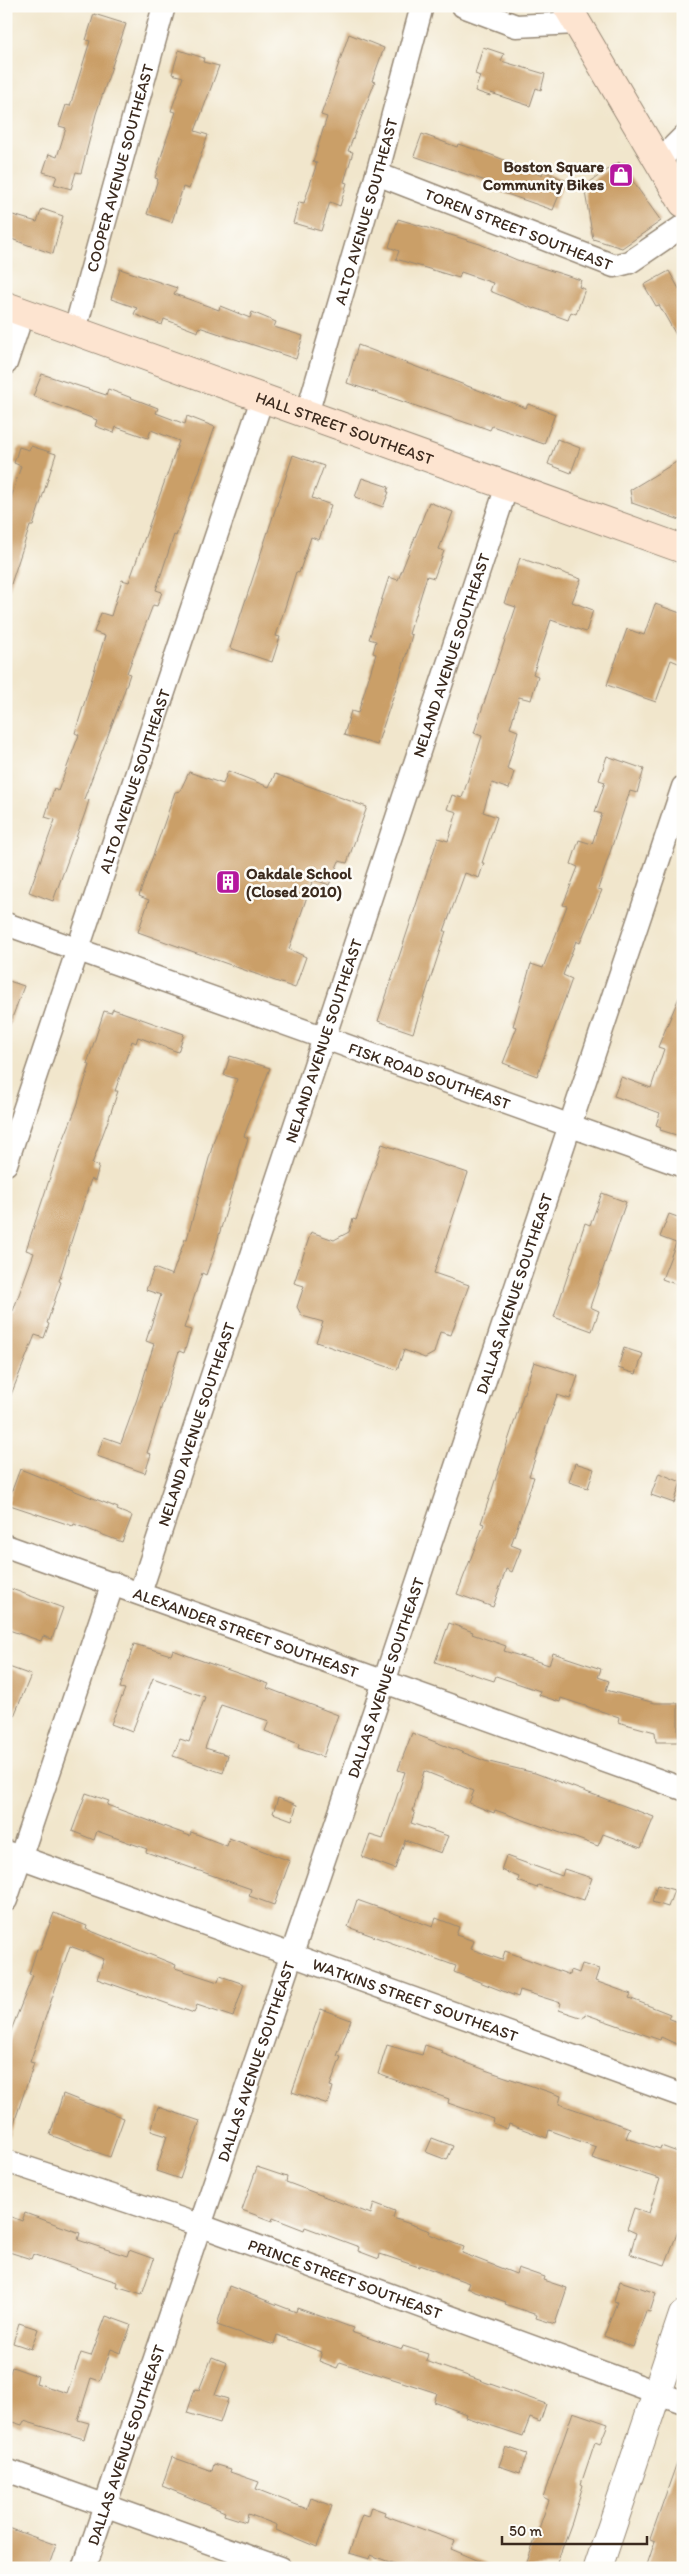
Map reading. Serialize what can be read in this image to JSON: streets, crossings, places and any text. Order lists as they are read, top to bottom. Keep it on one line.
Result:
{"streets":{"main road":["HALL STREET SOUTHEAST"],"street":["COOPER AVENUE SOUTHEAST","ALTO AVENUE SOUTHEAST","TOREN STREET SOUTHEAST","NELAND AVENUE SOUTHEAST","FISK ROAD SOUTHEAST","DALLAS AVENUE SOUTHEAST","ALEXANDER STREET SOUTHEAST","WATKINS STREET SOUTHEAST","PRINCE STREET SOUTHEAST"]},"crossings":[["COOPER AVENUE SOUTHEAST","HALL STREET SOUTHEAST"],["ALTO AVENUE SOUTHEAST","TOREN STREET SOUTHEAST"],["ALTO AVENUE SOUTHEAST","HALL STREET SOUTHEAST"],["ALTO AVENUE SOUTHEAST","FISK ROAD SOUTHEAST"],["HALL STREET SOUTHEAST","NELAND AVENUE SOUTHEAST"],["NELAND AVENUE SOUTHEAST","FISK ROAD SOUTHEAST"],["NELAND AVENUE SOUTHEAST","ALEXANDER STREET SOUTHEAST"],["FISK ROAD SOUTHEAST","DALLAS AVENUE SOUTHEAST"],["DALLAS AVENUE SOUTHEAST","ALEXANDER STREET SOUTHEAST"],["DALLAS AVENUE SOUTHEAST","WATKINS STREET SOUTHEAST"],["DALLAS AVENUE SOUTHEAST","PRINCE STREET SOUTHEAST"]],"places":{"shop":["Boston Square Community Bikes"],"building":["Oakdale School (Closed 2010)"]},"scale_bar":"50 m"}
